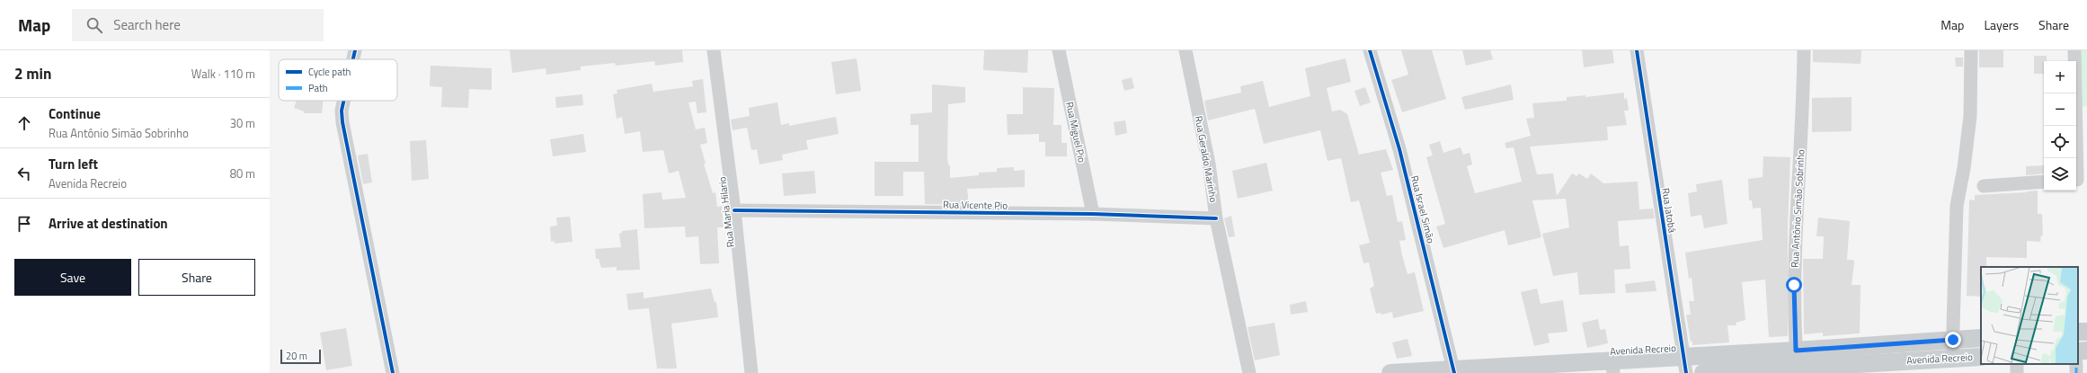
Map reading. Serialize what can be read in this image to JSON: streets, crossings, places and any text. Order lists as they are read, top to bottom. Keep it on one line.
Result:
{"streets":{"main road":["Avenida Recreio"],"street":["Rua Miguel Pio","Rua Geraldo Marinho","Rua Vicente Pio","Rua Antônio Simão Sobrinho","Rua Israel Simão","Rua Jatobá","Rua Maria Hilario"]},"crossings":[["Rua Miguel Pio","Rua Vicente Pio"],["Rua Geraldo Marinho","Rua Vicente Pio"],["Rua Vicente Pio","Rua Maria Hilario"],["Rua Antônio Simão Sobrinho","Avenida Recreio"],["Rua Israel Simão","Avenida Recreio"],["Rua Jatobá","Avenida Recreio"]],"legend":["Cycle path","Path"],"scale_bar":"20 m","page":{"header":"Map","search":"Search here","nav":["Map","Layers","Share"],"heading":["2 min","Walk · 110 m"],"map_buttons":["+","−"],"list":[["Continue","Rua Antônio Simão Sobrinho","30 m"],["Turn left","Avenida Recreio","80 m"],"Arrive at destination"],"buttons":["Save","Share"],"scale":"20 m"}}
